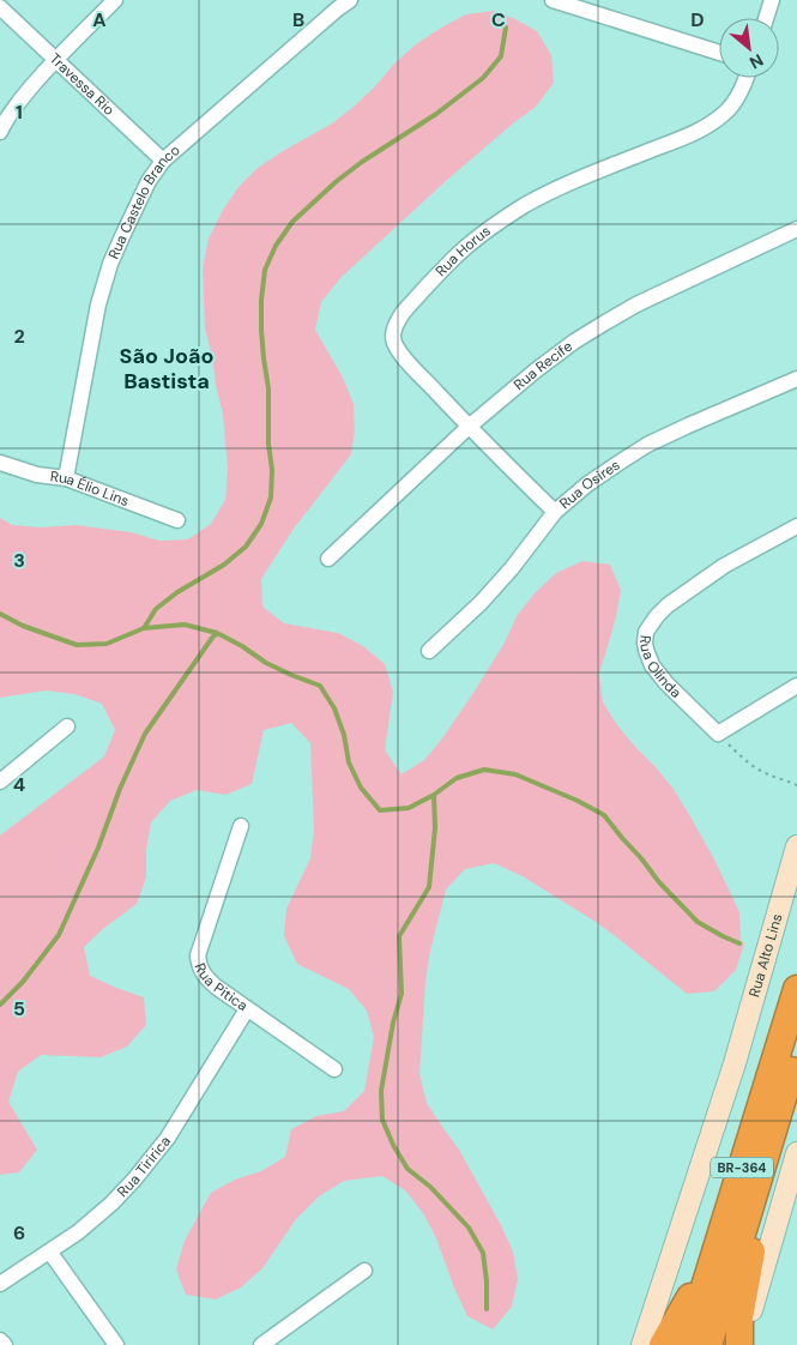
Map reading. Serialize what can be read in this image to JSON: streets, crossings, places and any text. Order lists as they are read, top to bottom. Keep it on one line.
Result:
{"streets":{"highway":["BR-364"],"main road":["Rua Alto Lins"],"street":["Travessa Rio","Rua Castelo Branco","Rua Horus","Rua Recife","Rua Osires","Rua Élio Lins","Rua Olinda","Rua Pitica","Rua Tiririca"]},"crossings":[["Travessa Rio","Rua Castelo Branco"],["Rua Castelo Branco","Rua Élio Lins"],["Rua Horus","Rua Recife"],["Rua Horus","Rua Osires"],["Rua Pitica","Rua Tiririca"]],"districts":["São João Bastista"],"north":"bottom right","grid":{"columns":["A","B","C","D"],"rows":["1","2","3","4","5","6"]}}
